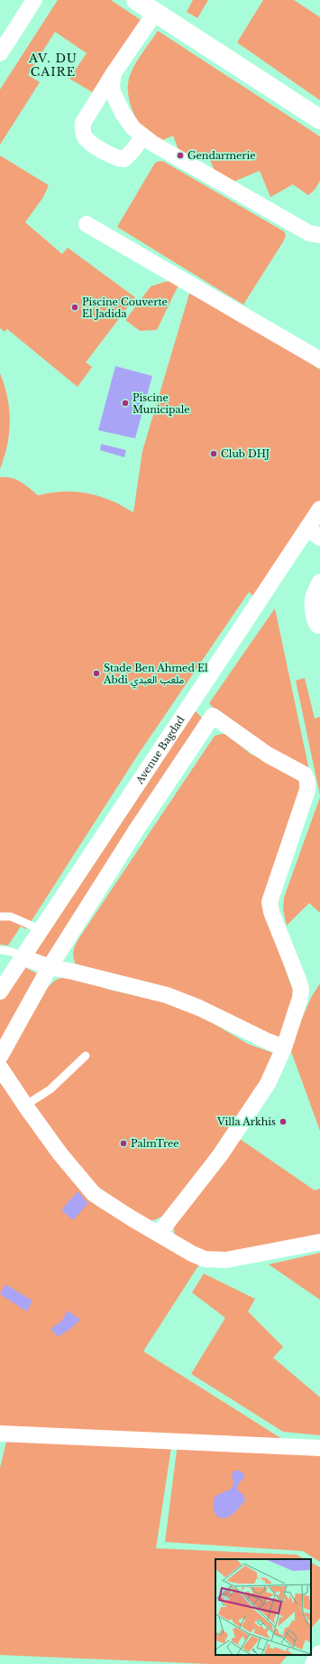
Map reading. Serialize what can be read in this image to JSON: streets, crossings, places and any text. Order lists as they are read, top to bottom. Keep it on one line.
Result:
{"streets":{"street":["Avenue Bagdad"]},"districts":["AV. DU CAIRE"],"places":["Gendarmerie","Piscine Couverte El Jadida","Piscine Municipale","Club DHJ","Stade Ben Ahmed El Abdi ملعب العبدي","Villa Arkhis","PalmTree"]}
